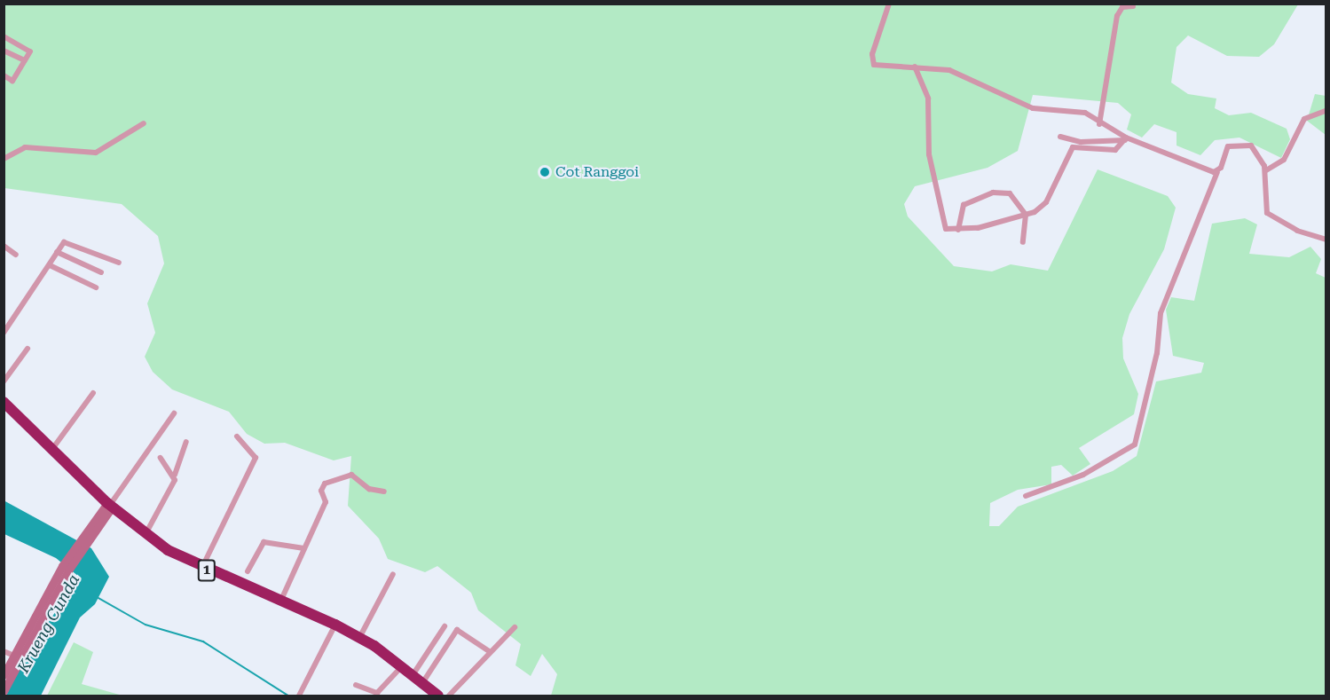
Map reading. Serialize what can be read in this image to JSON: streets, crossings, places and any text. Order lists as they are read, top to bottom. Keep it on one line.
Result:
{"streets":{"highway":["1"]},"water":["Krueng Cunda"],"places":["Cot Ranggoi"]}
